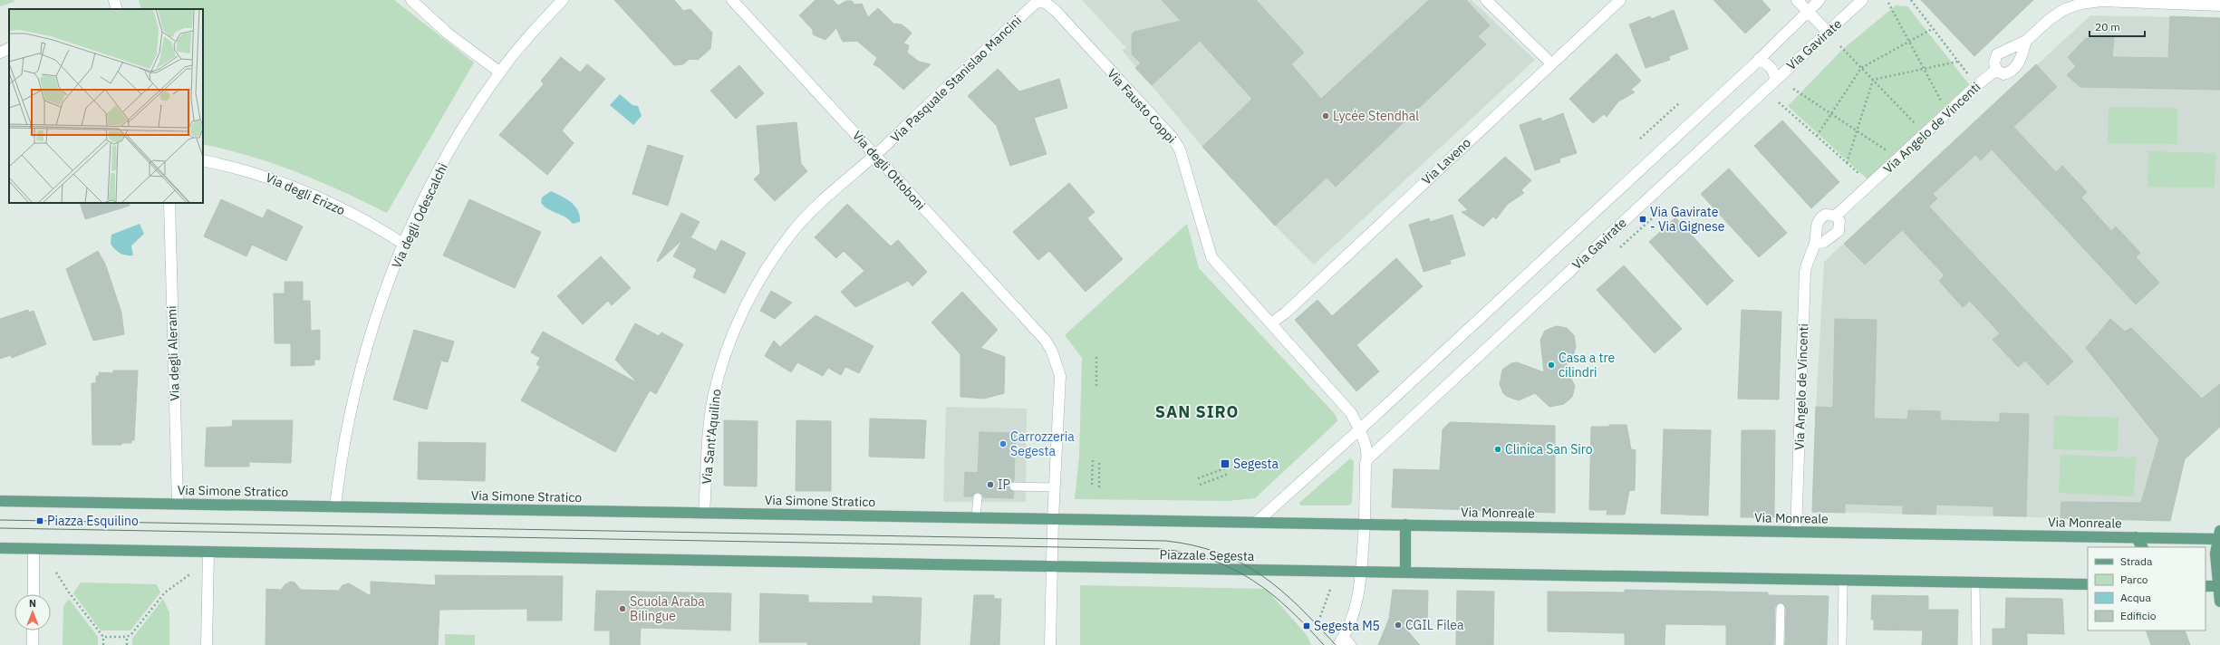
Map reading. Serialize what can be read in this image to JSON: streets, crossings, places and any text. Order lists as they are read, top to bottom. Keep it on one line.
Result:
{"streets":{"main road":["Via Simone Stratico","Via Monreale","Piazzale Segesta"],"street":["Via Gavirate","Via Pasquale Stanislao Mancini","Via Fausto Coppi","Via Angelo de Vincenti","Via Laveno","Via degli Ottoboni","Via degli Erizzo","Via degli Odescalchi","Via degli Alerami","Via Sant'Aquilino"]},"crossings":[["Via Pasquale Stanislao Mancini","Via Fausto Coppi"],["Via Pasquale Stanislao Mancini","Via degli Ottoboni"],["Via Pasquale Stanislao Mancini","Via Sant'Aquilino"],["Via Fausto Coppi","Via Laveno"],["Via Angelo de Vincenti","Via Monreale"],["Via degli Ottoboni","Via Sant'Aquilino"],["Via degli Erizzo","Via degli Odescalchi"],["Via degli Odescalchi","Via Simone Stratico"],["Via degli Alerami","Via Simone Stratico"],["Via Sant'Aquilino","Via Simone Stratico"]],"districts":["SAN SIRO"],"places":{"other":["Lycée Stendhal","Casa a tre cilindri","Carrozzeria Segesta","Clinica San Siro","IP","Scuola Araba Bilingue","CGIL Filea"],"transit":["Via Gavirate - Via Gignese","Segesta","Piazza Esquilino","Segesta M5"]},"legend":["Strada","Parco","Acqua","Edificio"],"scale_bar":"20 m","north":"top"}
